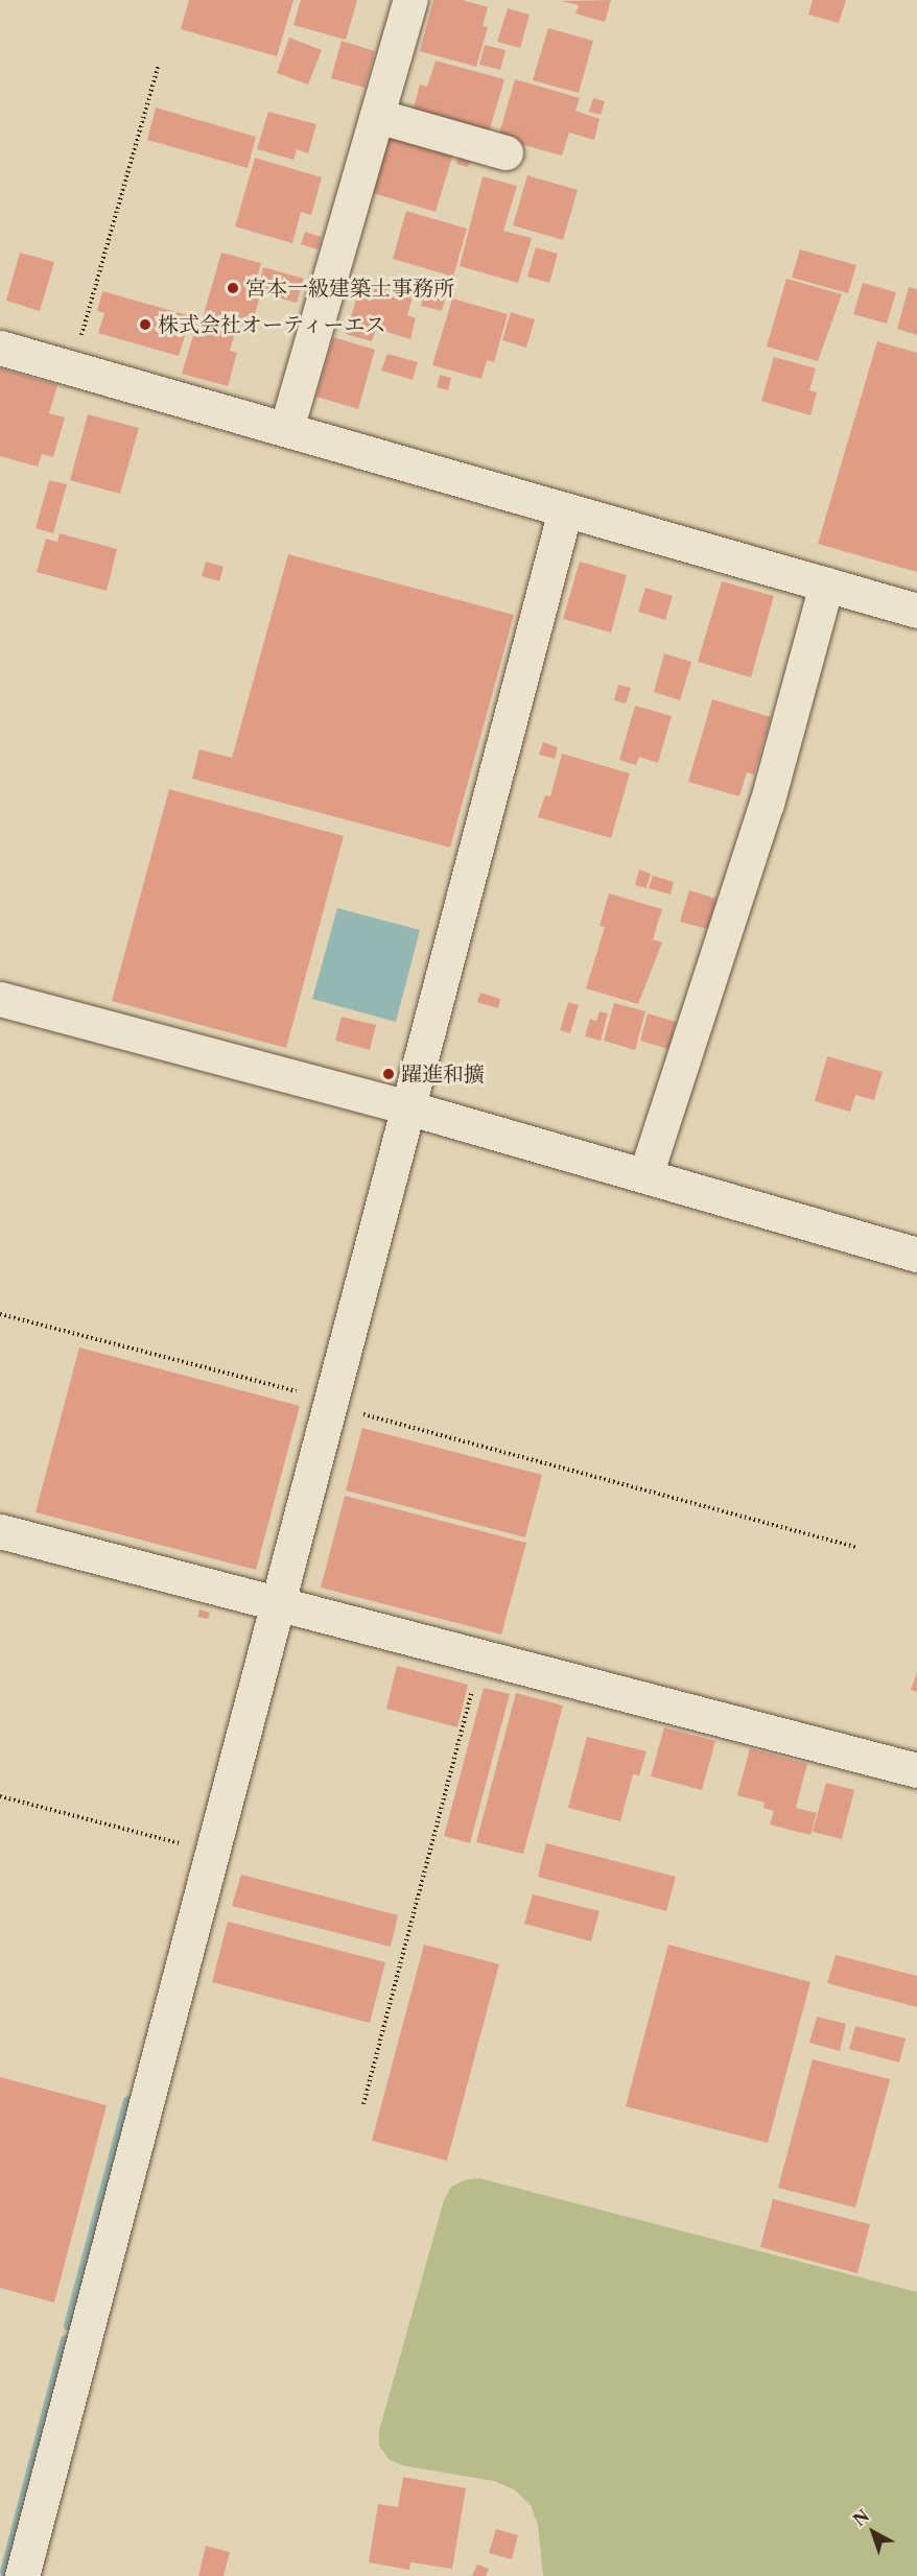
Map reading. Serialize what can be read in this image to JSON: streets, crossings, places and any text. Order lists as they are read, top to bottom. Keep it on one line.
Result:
{"places":["宮本一級建築士事務所","株式会社オーティーエス","躍進和擴"],"north":"top left"}
